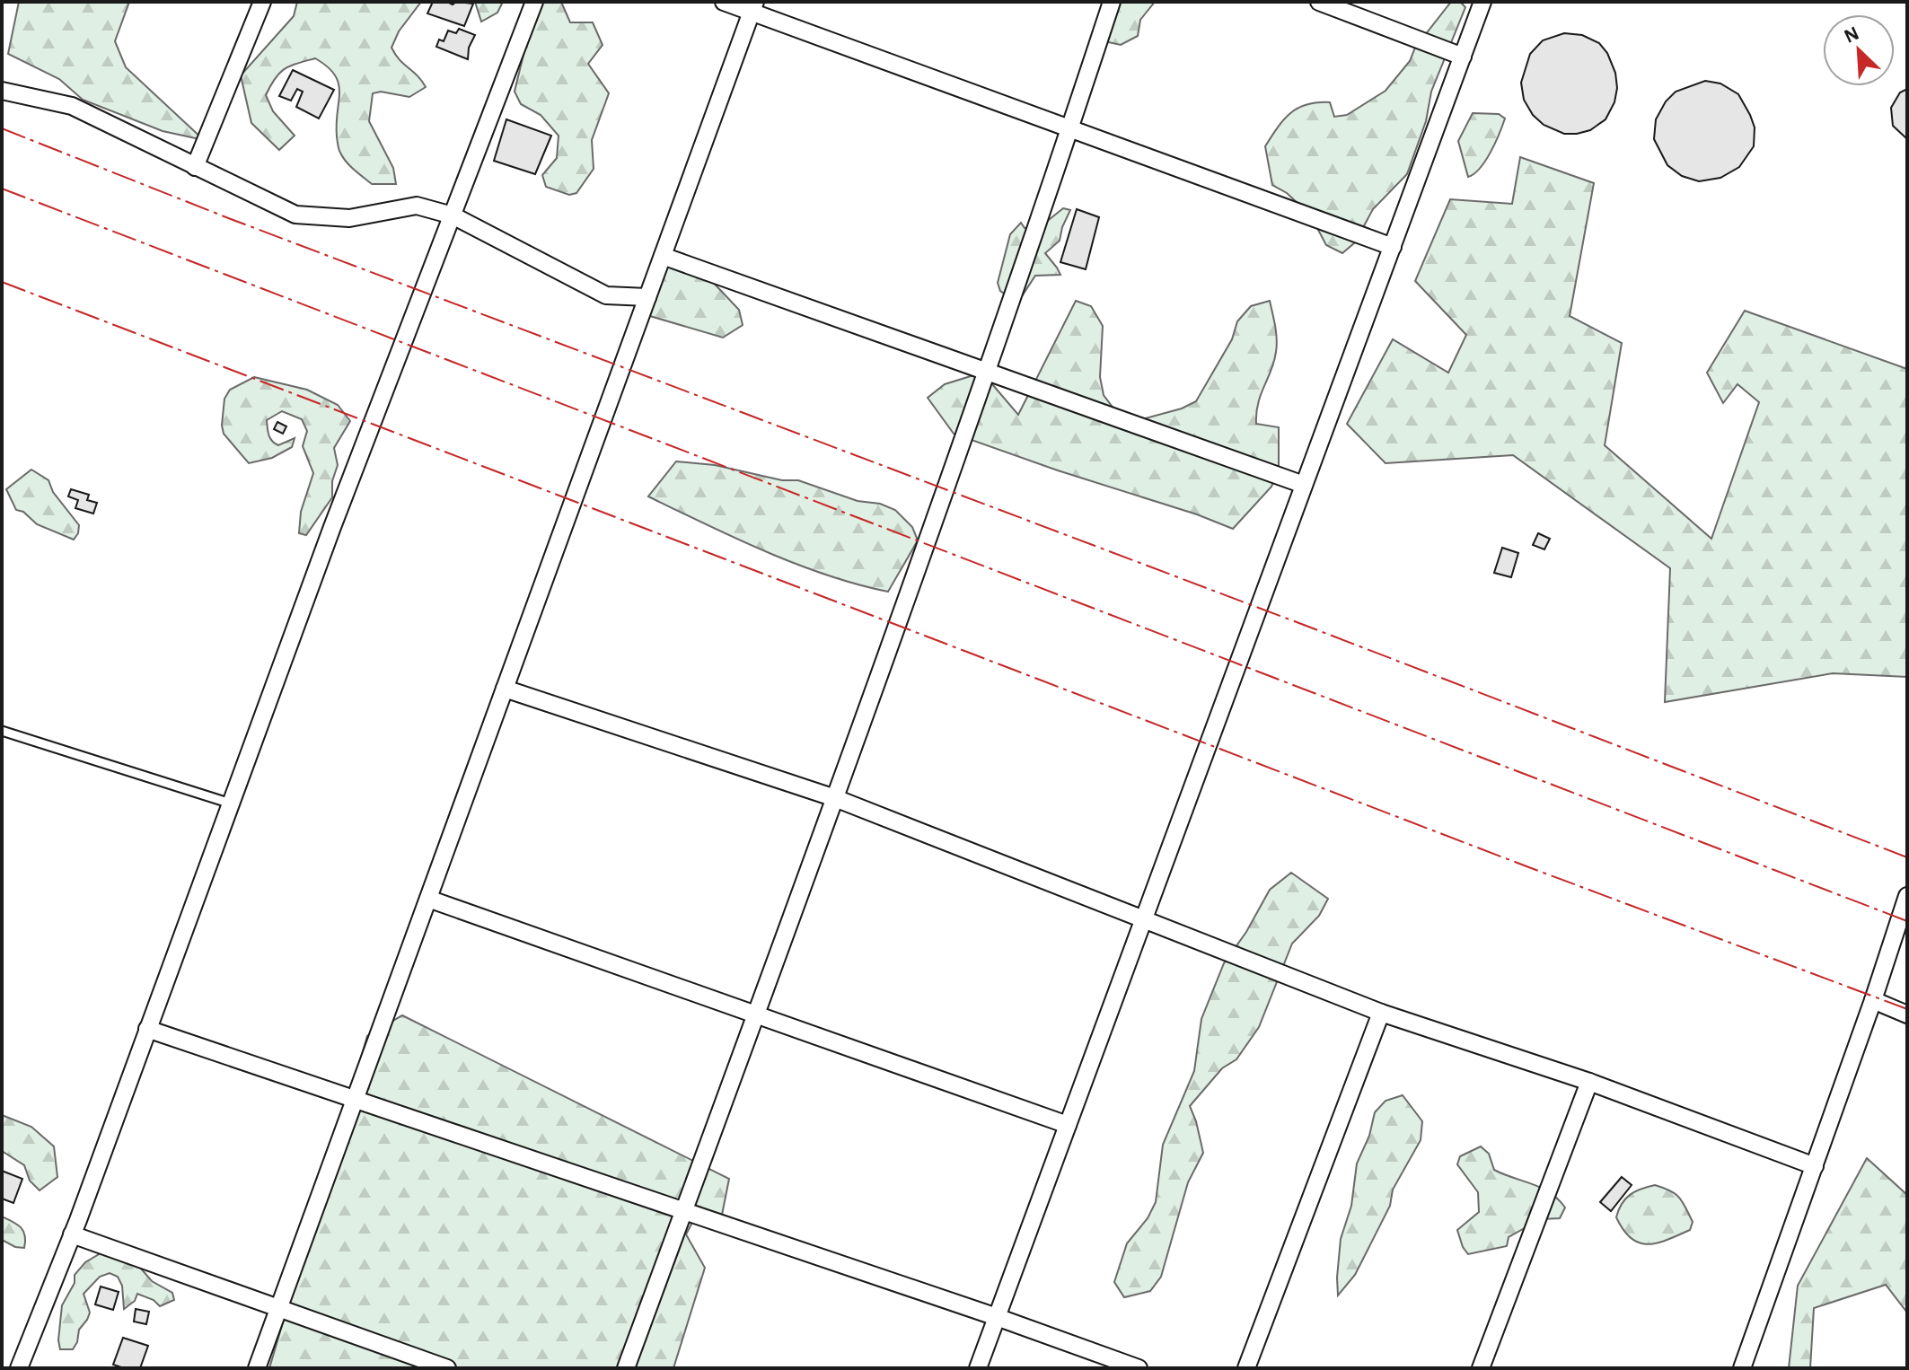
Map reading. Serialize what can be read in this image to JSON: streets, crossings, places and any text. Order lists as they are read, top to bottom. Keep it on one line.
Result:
{"north":"top left"}
